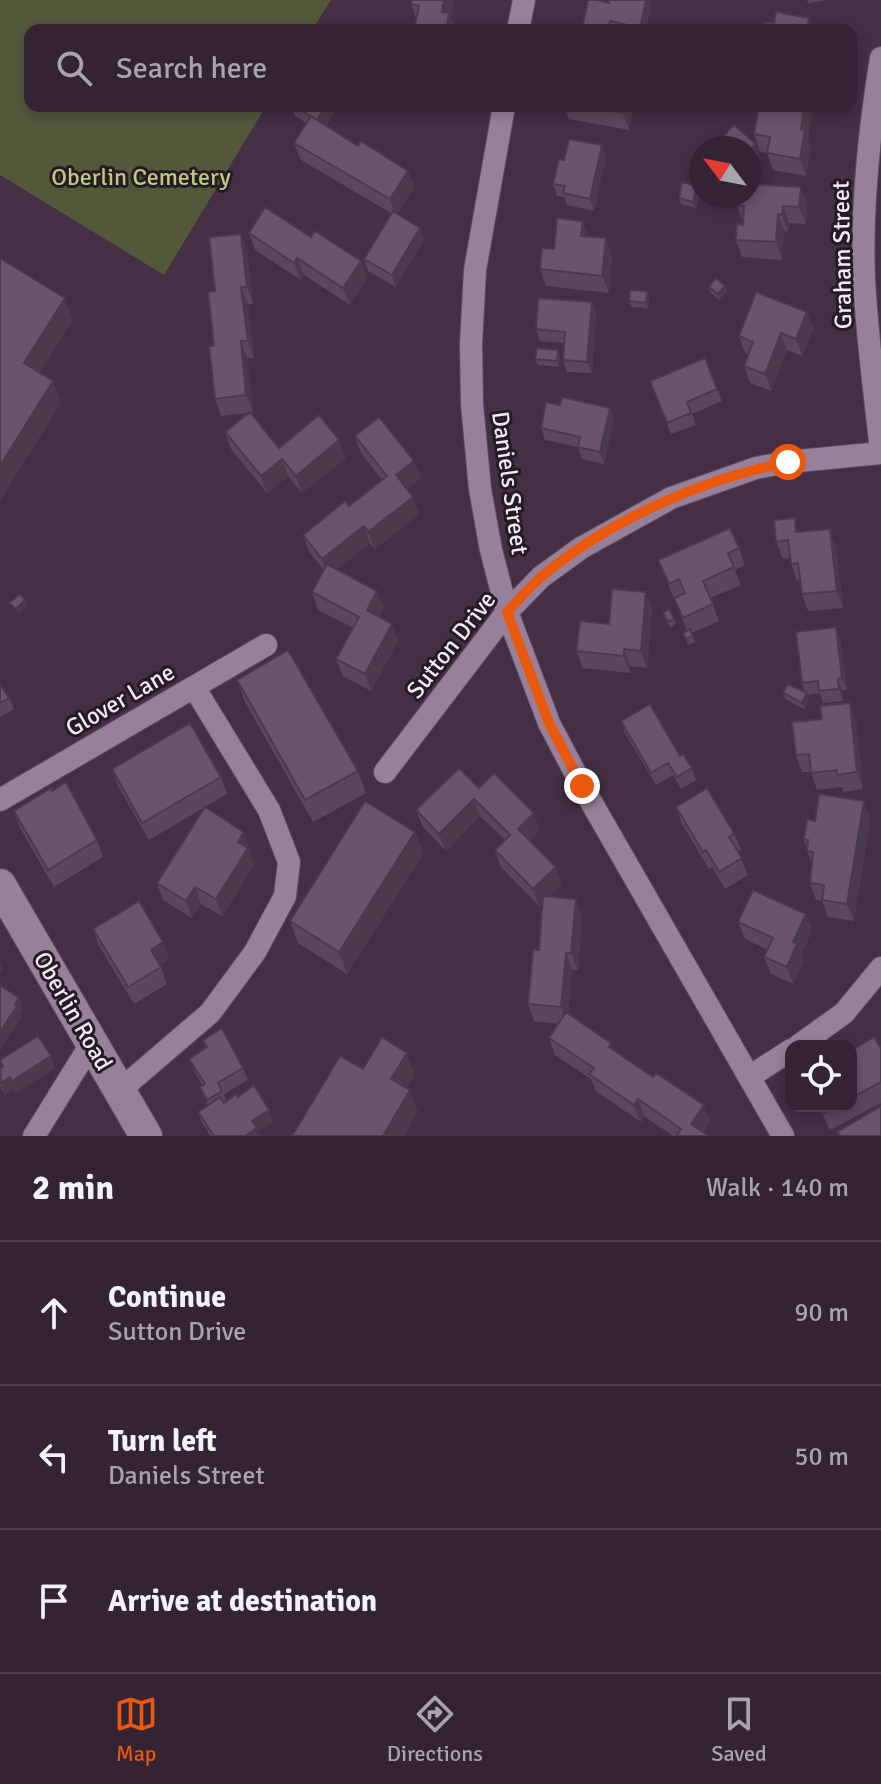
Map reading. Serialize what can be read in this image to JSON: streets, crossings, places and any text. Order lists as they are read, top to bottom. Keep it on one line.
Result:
{"streets":{"main road":["Oberlin Road"],"street":["Graham Street","Daniels Street","Sutton Drive","Glover Lane"]},"crossings":[["Graham Street","Sutton Drive"],["Daniels Street","Sutton Drive"]],"parks":["Oberlin Cemetery"],"north":"top left","page":{"search":"Search here","heading":["2 min","Walk · 140 m"],"list":[["Continue","Sutton Drive","90 m"],["Turn left","Daniels Street","50 m"],"Arrive at destination"],"nav":["Map","Directions","Saved"]}}
